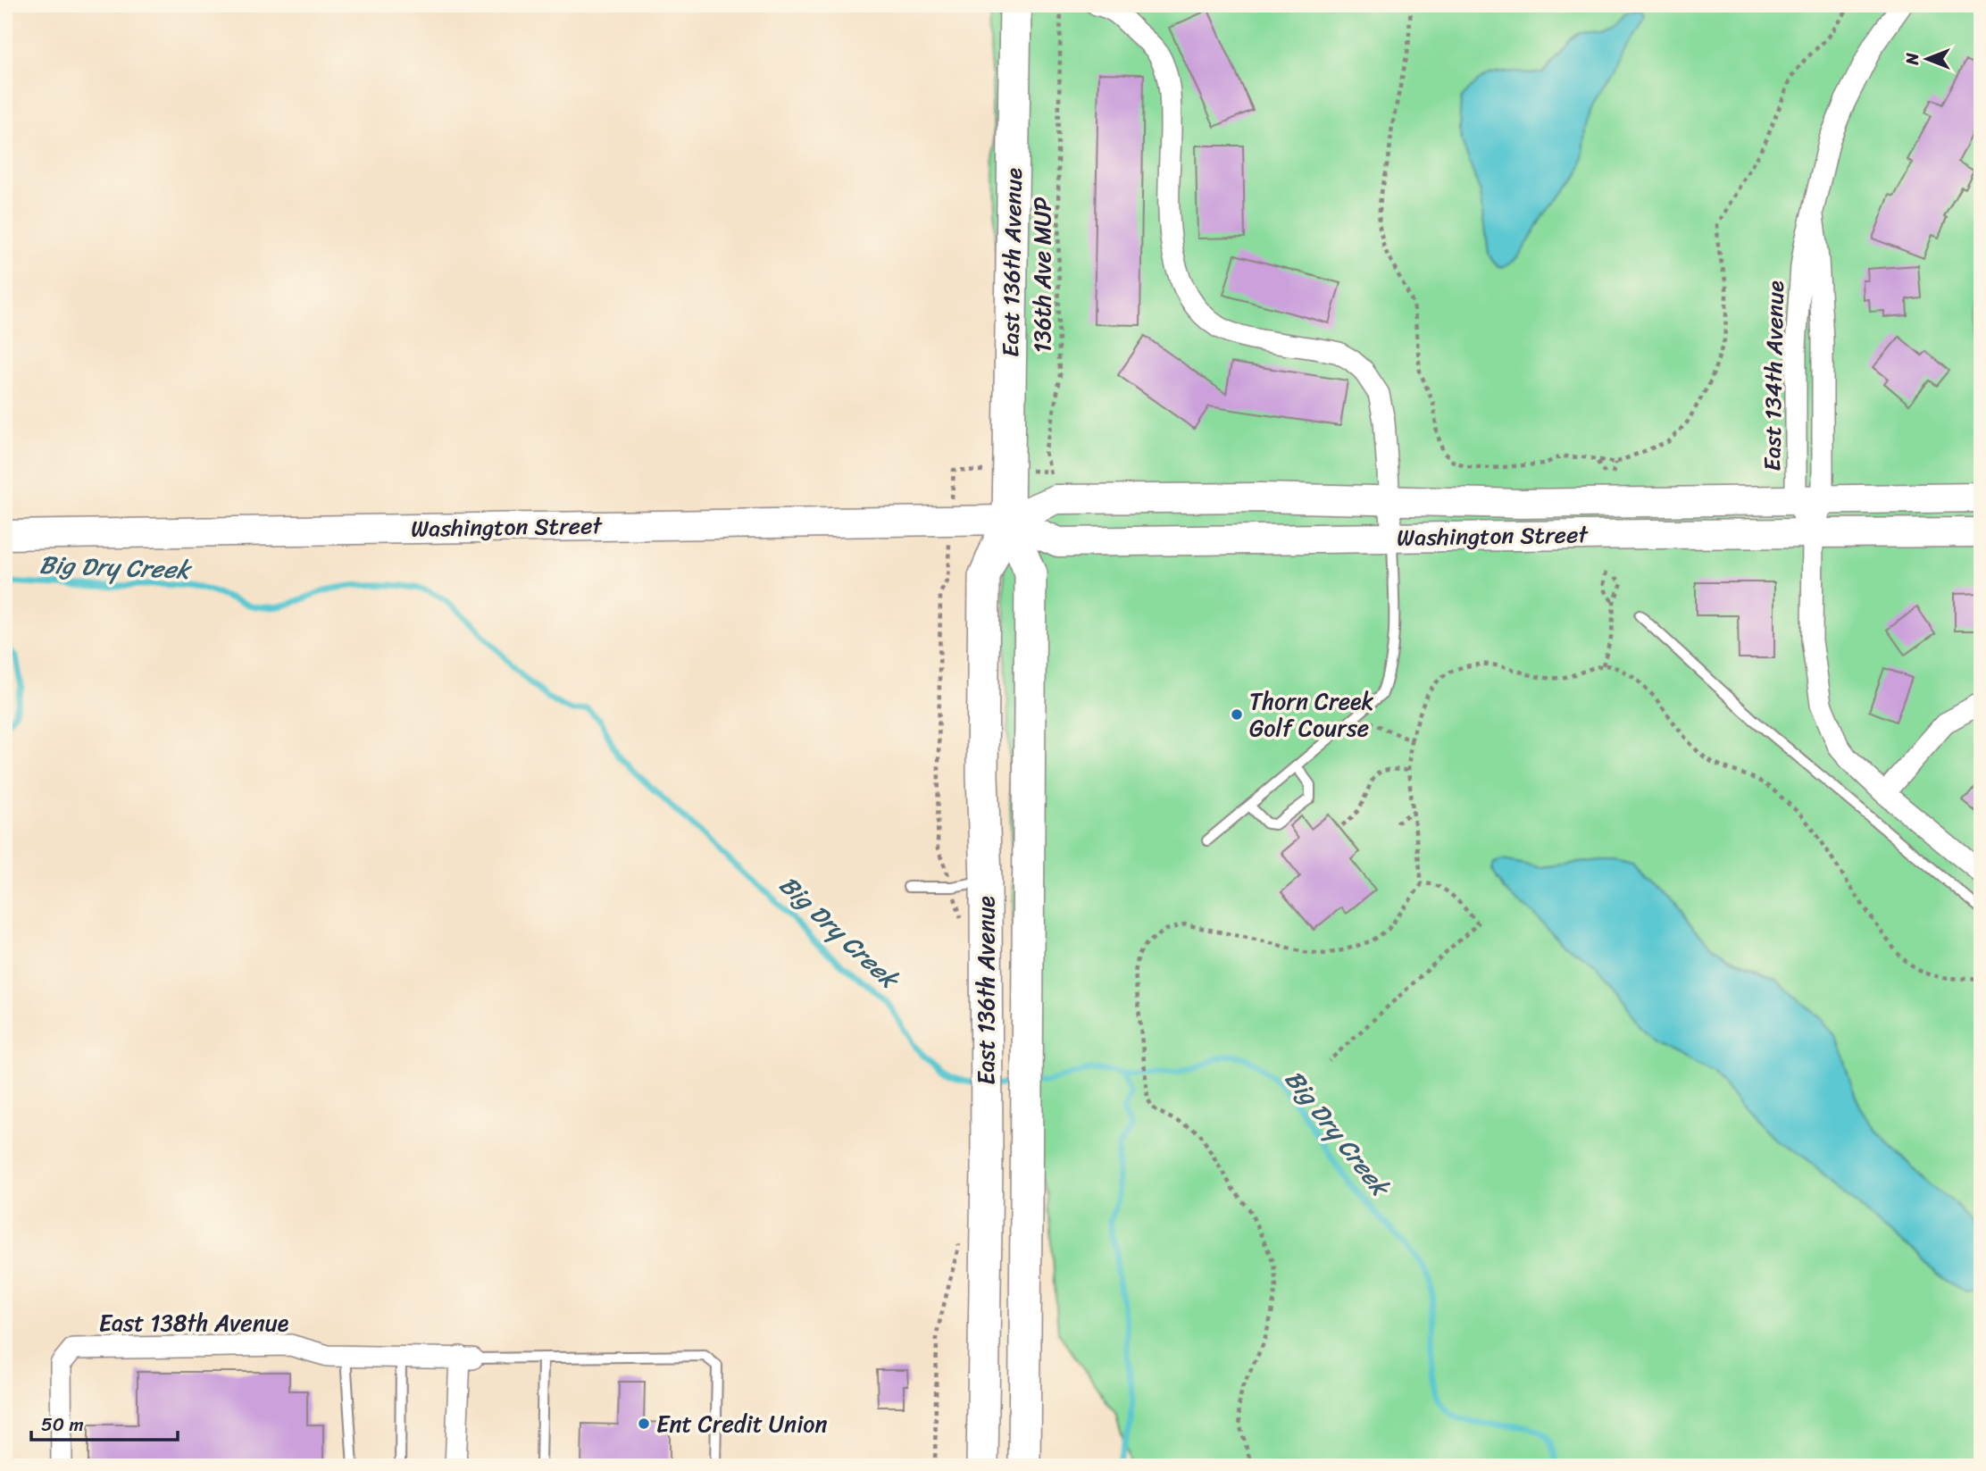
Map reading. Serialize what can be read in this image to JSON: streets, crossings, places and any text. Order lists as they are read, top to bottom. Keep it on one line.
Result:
{"streets":{"main road":["East 136th Avenue","Washington Street"],"street":["East 134th Avenue","East 138th Avenue"],"path":["136th Ave MUP"]},"crossings":[["East 136th Avenue","Washington Street"],["136th Ave MUP","Washington Street"],["East 134th Avenue","Washington Street"]],"water":["Big Dry Creek"],"places":["Thorn Creek Golf Course","Ent Credit Union"],"scale_bar":"50 m","north":"left"}
